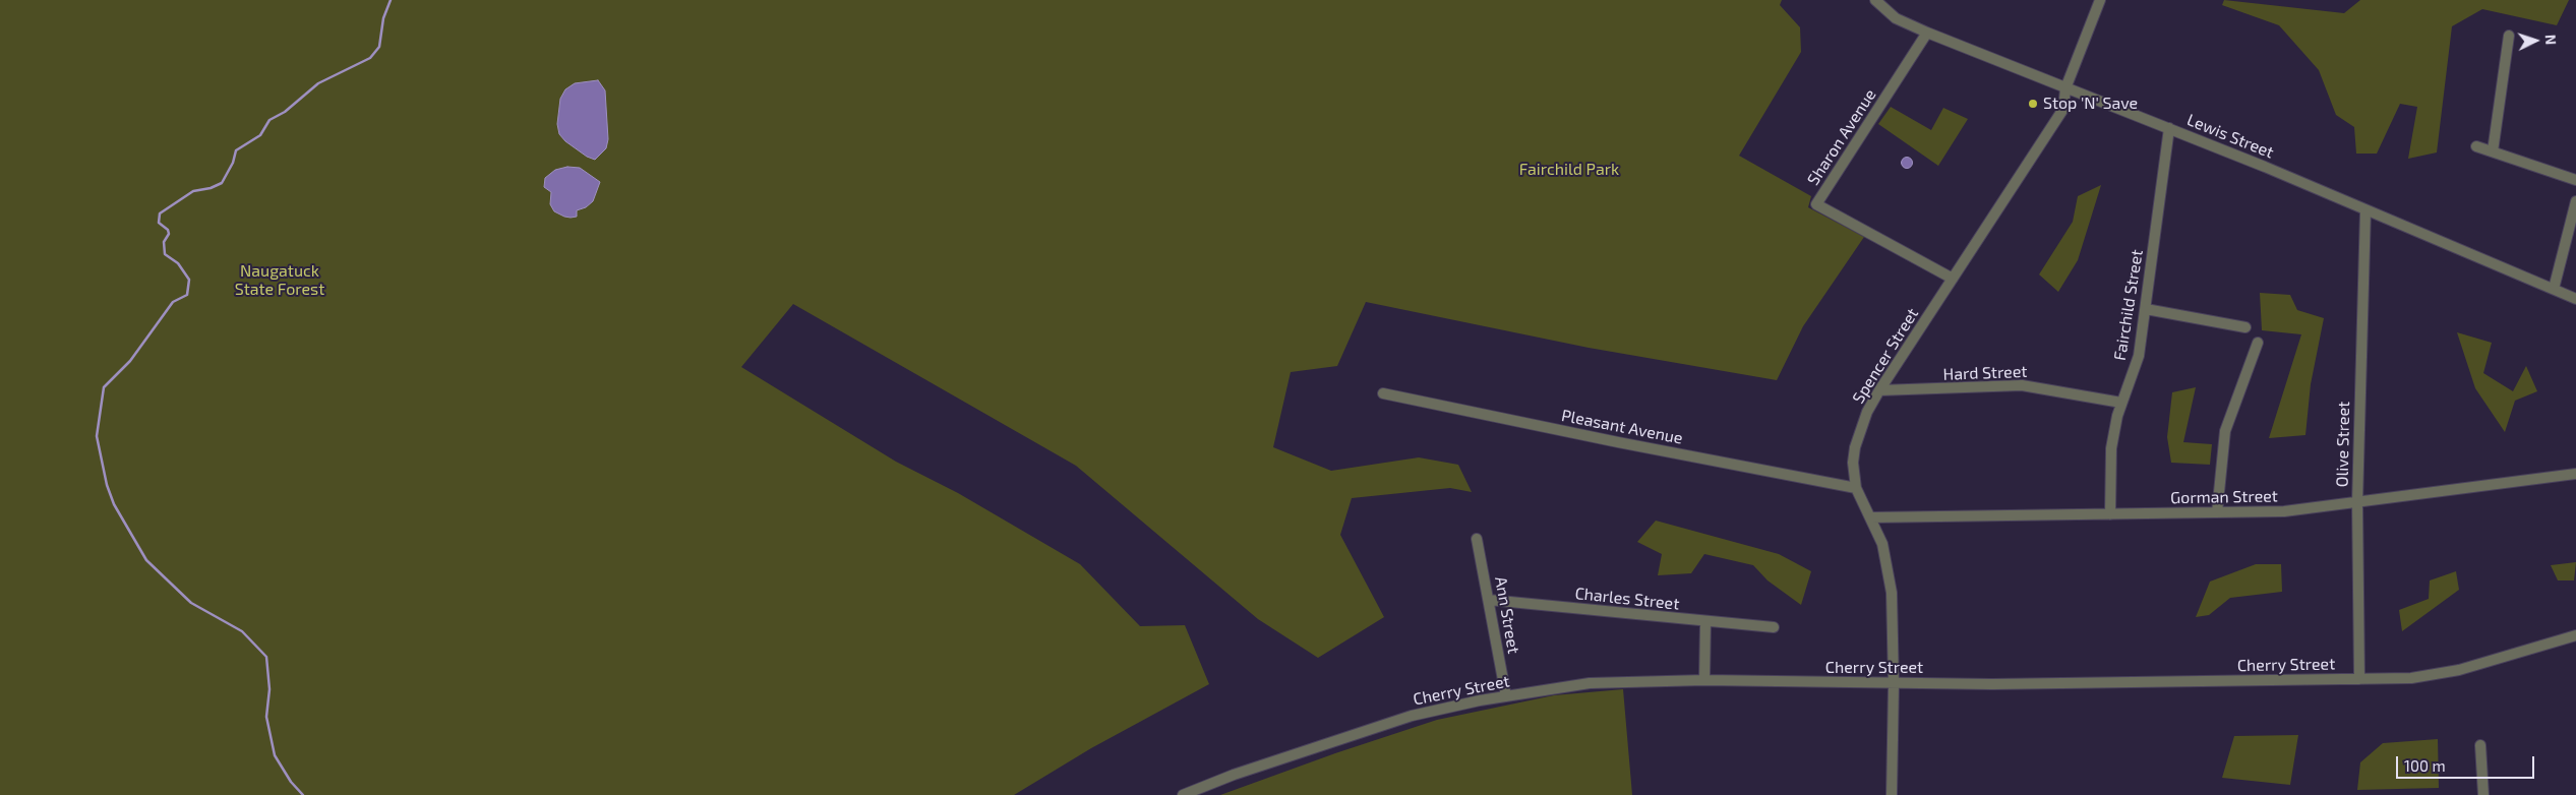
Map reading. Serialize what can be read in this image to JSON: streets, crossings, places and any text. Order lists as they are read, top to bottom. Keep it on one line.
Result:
{"streets":{"street":["Lewis Street","Sharon Avenue","Fairchild Street","Spencer Street","Hard Street","Pleasant Avenue","Olive Street","Gorman Street","Charles Street","Ann Street","Cherry Street"]},"crossings":[["Lewis Street","Sharon Avenue"],["Lewis Street","Fairchild Street"],["Lewis Street","Spencer Street"],["Lewis Street","Olive Street"],["Sharon Avenue","Spencer Street"],["Fairchild Street","Hard Street"],["Fairchild Street","Gorman Street"],["Spencer Street","Hard Street"],["Spencer Street","Pleasant Avenue"],["Spencer Street","Gorman Street"],["Spencer Street","Cherry Street"],["Olive Street","Gorman Street"],["Olive Street","Cherry Street"],["Charles Street","Ann Street"],["Ann Street","Cherry Street"]],"parks":["Fairchild Park","Naugatuck State Forest"],"places":["Stop 'N' Save"],"scale_bar":"100 m","north":"right"}
